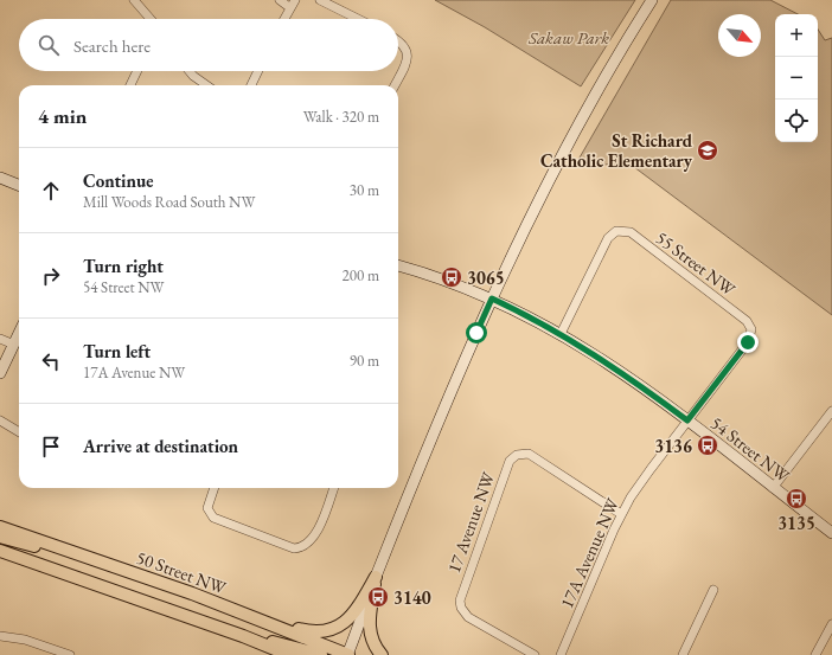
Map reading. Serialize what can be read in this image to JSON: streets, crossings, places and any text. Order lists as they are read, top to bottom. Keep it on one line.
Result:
{"streets":{"main road":["50 Street NW"],"street":["55 Street NW","54 Street NW","17 Avenue NW","17A Avenue NW"]},"crossings":[["55 Street NW","54 Street NW"],["55 Street NW","17A Avenue NW"],["54 Street NW","17A Avenue NW"],["17 Avenue NW","17A Avenue NW"]],"parks":["Sakaw Park"],"places":{"school or university":["St Richard Catholic Elementary"],"bus stop":["3065","3136","3135","3140"]},"north":"bottom right","page":{"map_buttons":["+","−"],"search":"Search here","heading":["4 min","Walk · 320 m"],"list":[["Continue","Mill Woods Road South NW","30 m"],["Turn right","54 Street NW","200 m"],["Turn left","17A Avenue NW","90 m"],"Arrive at destination"]}}
